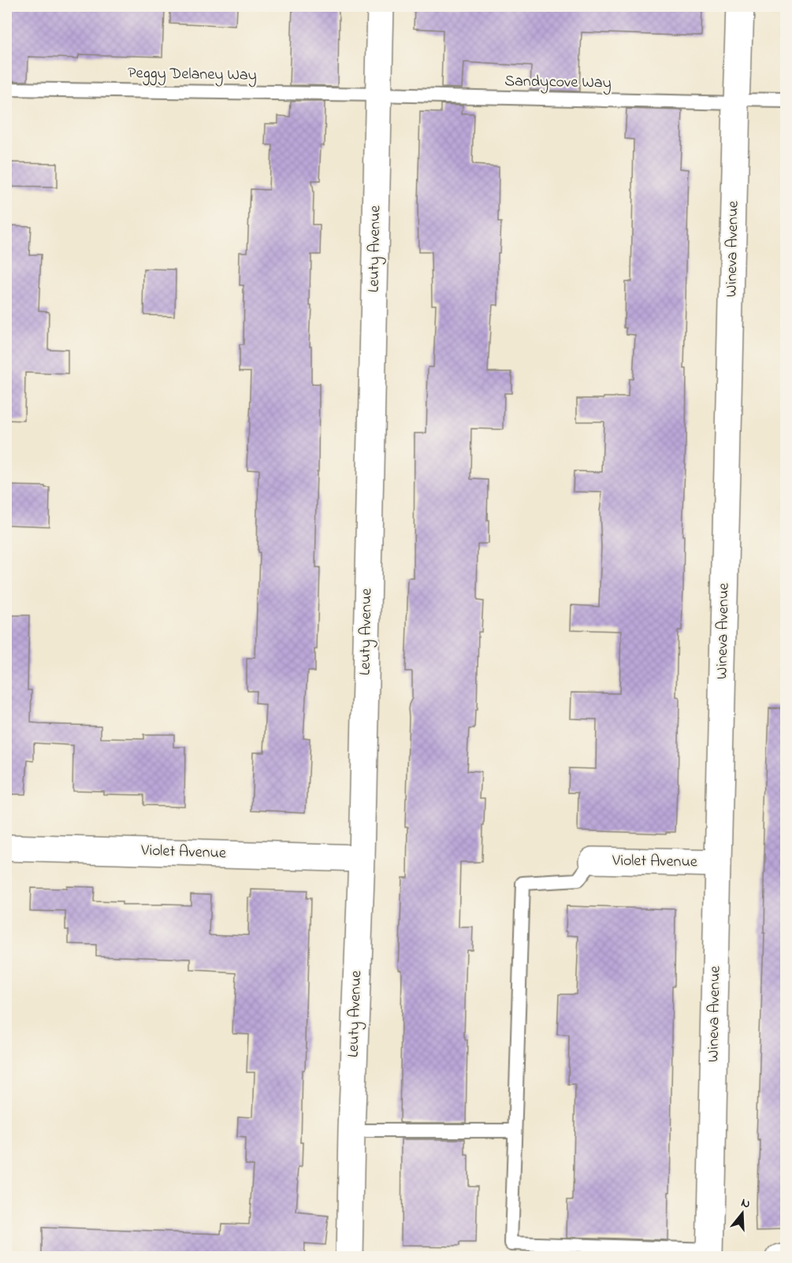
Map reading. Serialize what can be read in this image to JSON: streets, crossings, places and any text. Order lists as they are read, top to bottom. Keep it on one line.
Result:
{"streets":{"street":["Leuty Avenue","Wineva Avenue","Violet Avenue"],"lane":["Peggy Delaney Way","Sandycove Way"]},"crossings":[["Peggy Delaney Way","Sandycove Way"],["Peggy Delaney Way","Leuty Avenue"],["Sandycove Way","Leuty Avenue"],["Sandycove Way","Wineva Avenue"],["Leuty Avenue","Violet Avenue"],["Wineva Avenue","Violet Avenue"]],"north":"top"}
